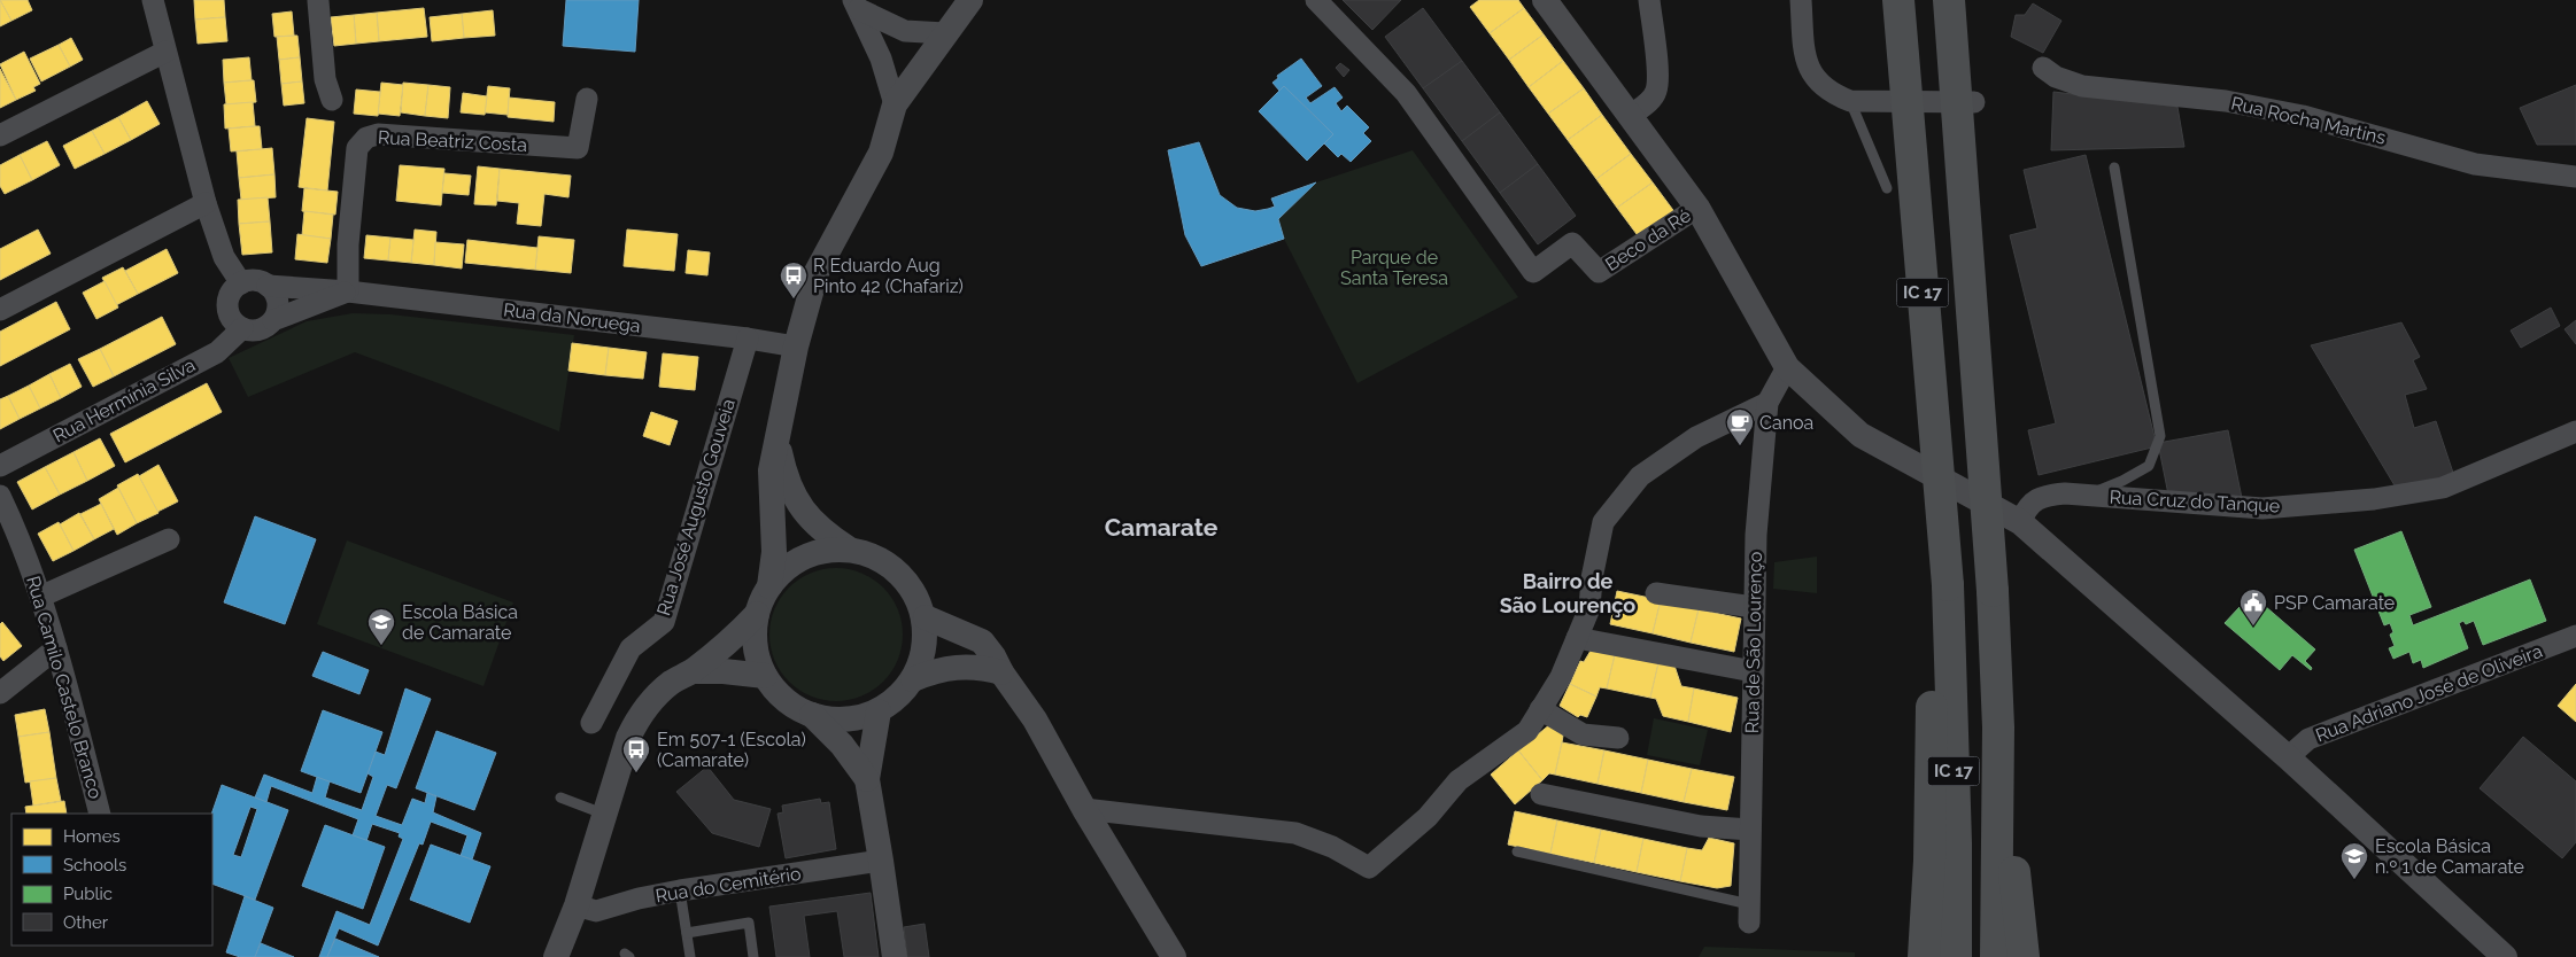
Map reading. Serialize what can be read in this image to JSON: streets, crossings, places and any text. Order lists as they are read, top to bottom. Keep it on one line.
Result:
{"streets":{"highway":["IC 17"],"street":["Rua Rocha Martins","Rua Beatriz Costa","Beco da Ré","Rua da Noruega","Rua Hermínia Silva","Rua Cruz do Tanque","Rua José Augusto Gouveia","Rua de São Lourenço","Rua Camilo Castelo Branco","Rua Adriano José de Oliveira","Rua do Cemitério"]},"crossings":[["Rua Beatriz Costa","Rua da Noruega"],["Rua da Noruega","Rua Hermínia Silva"],["Rua da Noruega","Rua José Augusto Gouveia"]],"districts":["Camarate","Bairro de São Lourenço"],"parks":["Parque de Santa Teresa"],"places":{"bus stop":["R Eduardo Aug Pinto 42 (Chafariz)","Em 507-1 (Escola) (Camarate)"],"cafe":["Canoa"],"public building":["PSP Camarate"],"school or university":["Escola Básica de Camarate","Escola Básica n.º 1 de Camarate"]},"legend":["Homes","Schools","Public","Other"]}
